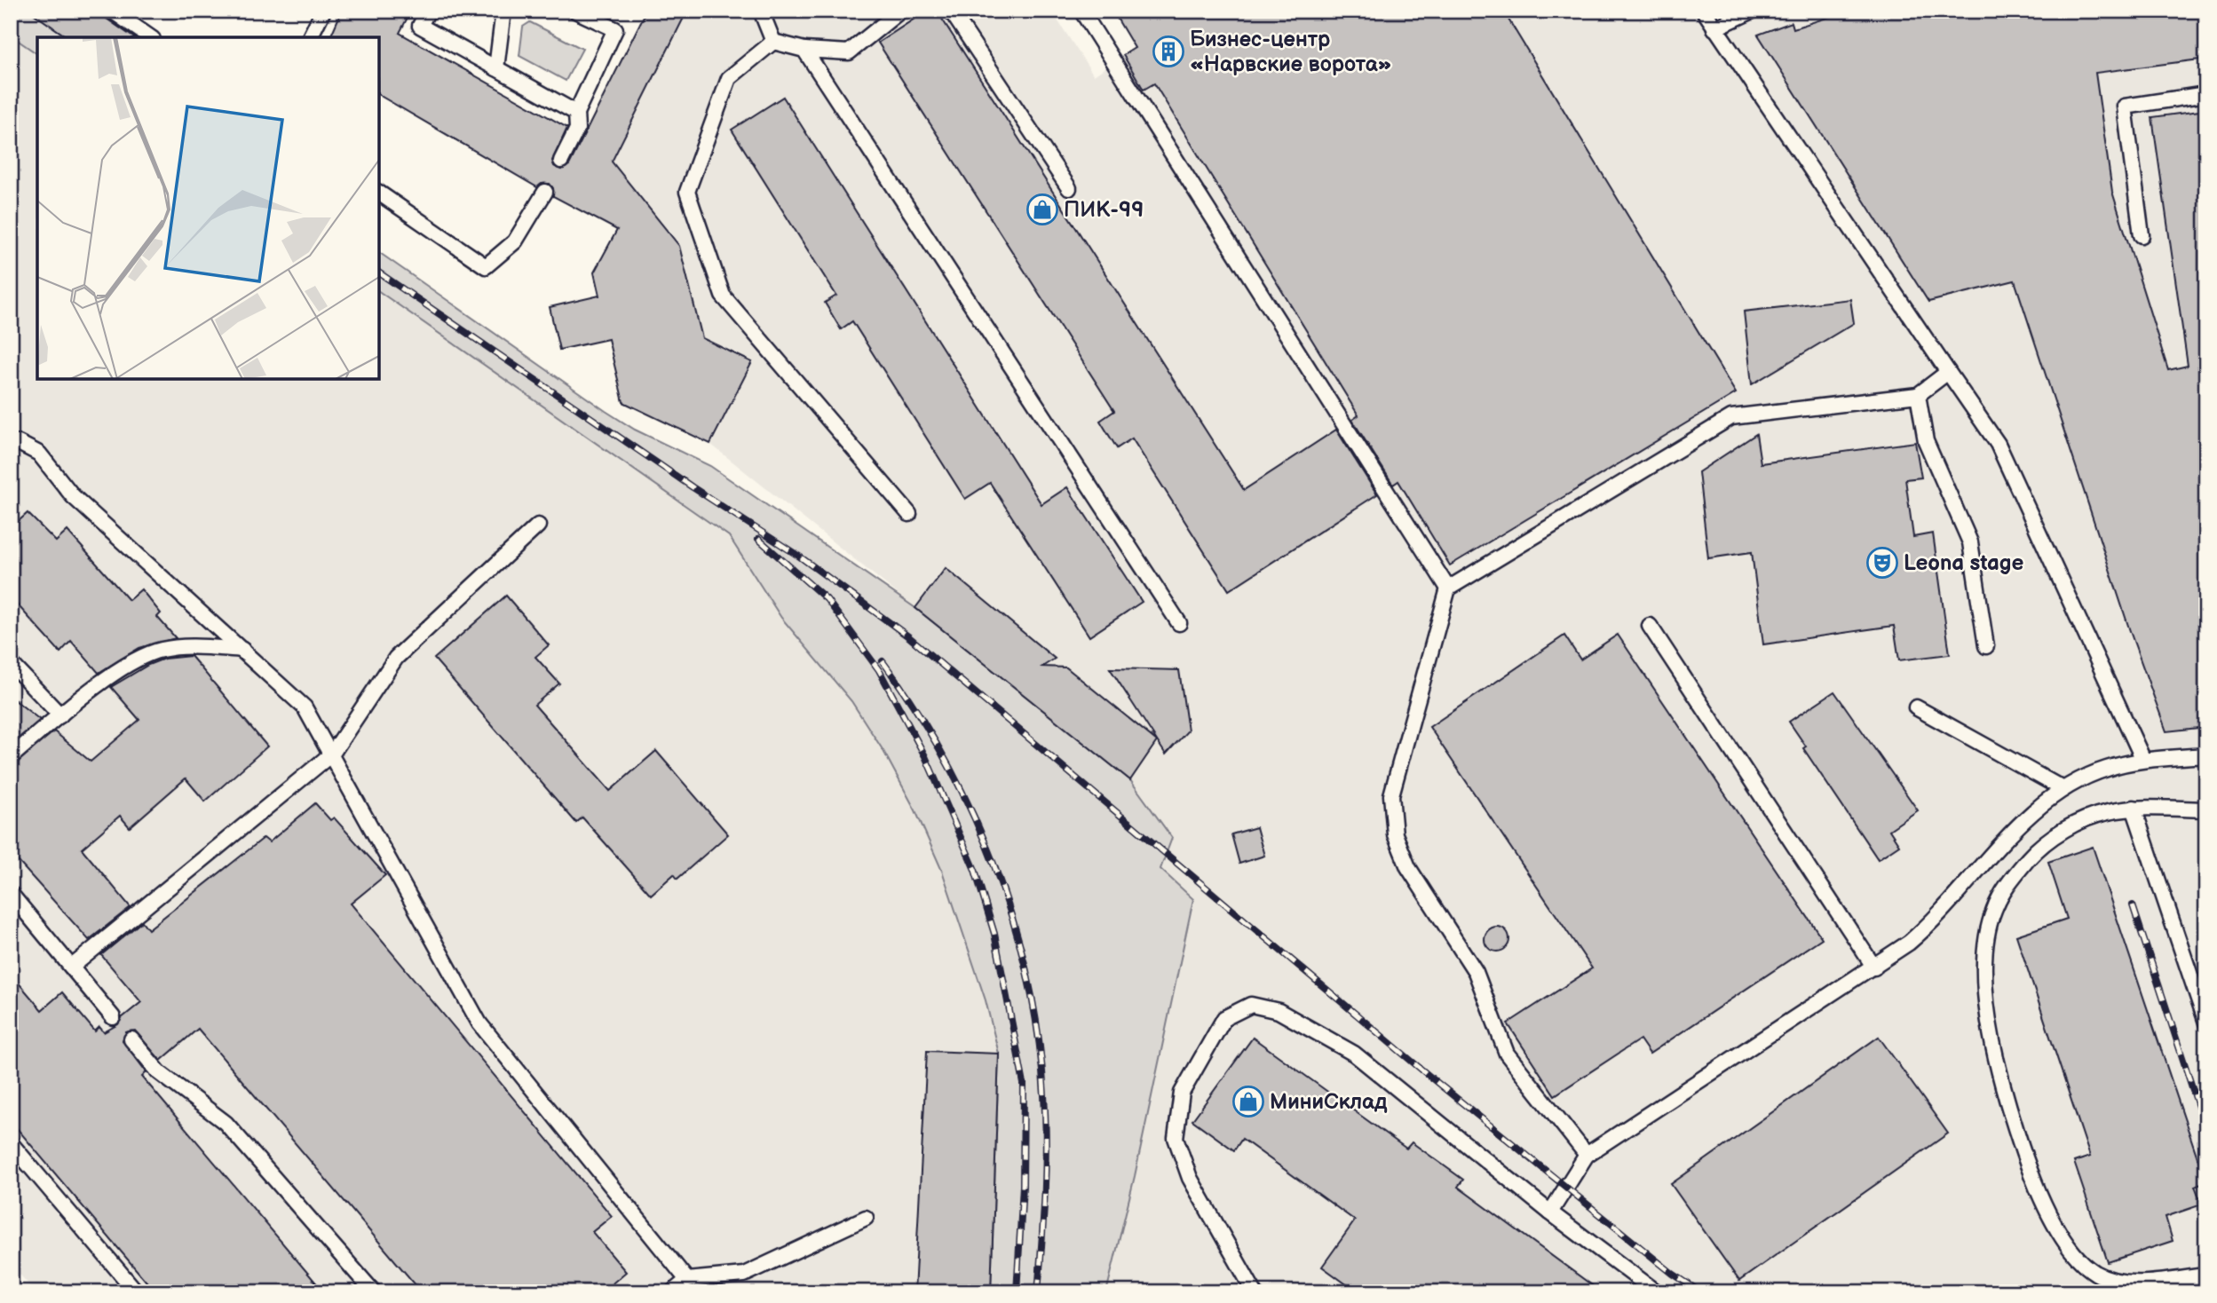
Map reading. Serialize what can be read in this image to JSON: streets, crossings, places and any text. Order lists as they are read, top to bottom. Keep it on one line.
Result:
{"places":{"building":["Бизнес-центр «Нарвские ворота»"],"shop":["ПИК-99","МиниСклад"],"theatre":["Leona stage"]}}
